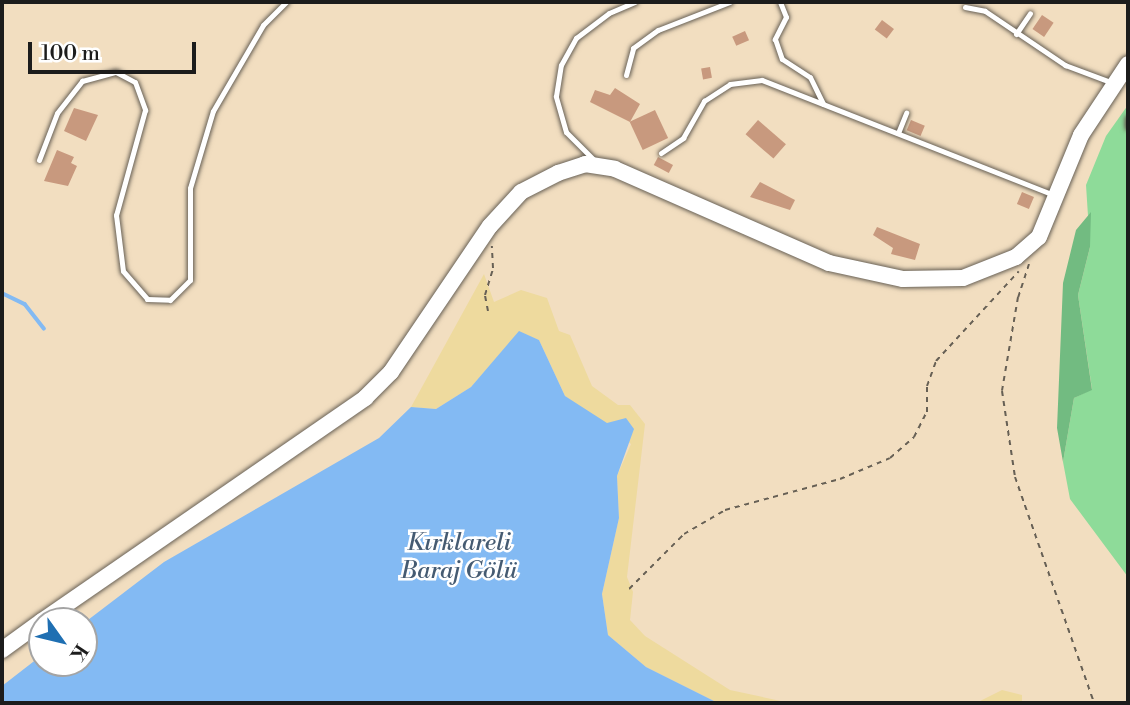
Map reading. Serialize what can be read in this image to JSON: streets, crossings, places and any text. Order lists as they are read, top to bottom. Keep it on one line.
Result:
{"water":["Kırklareli Baraj Gölü"],"scale_bar":"100 m","north":"bottom right"}
